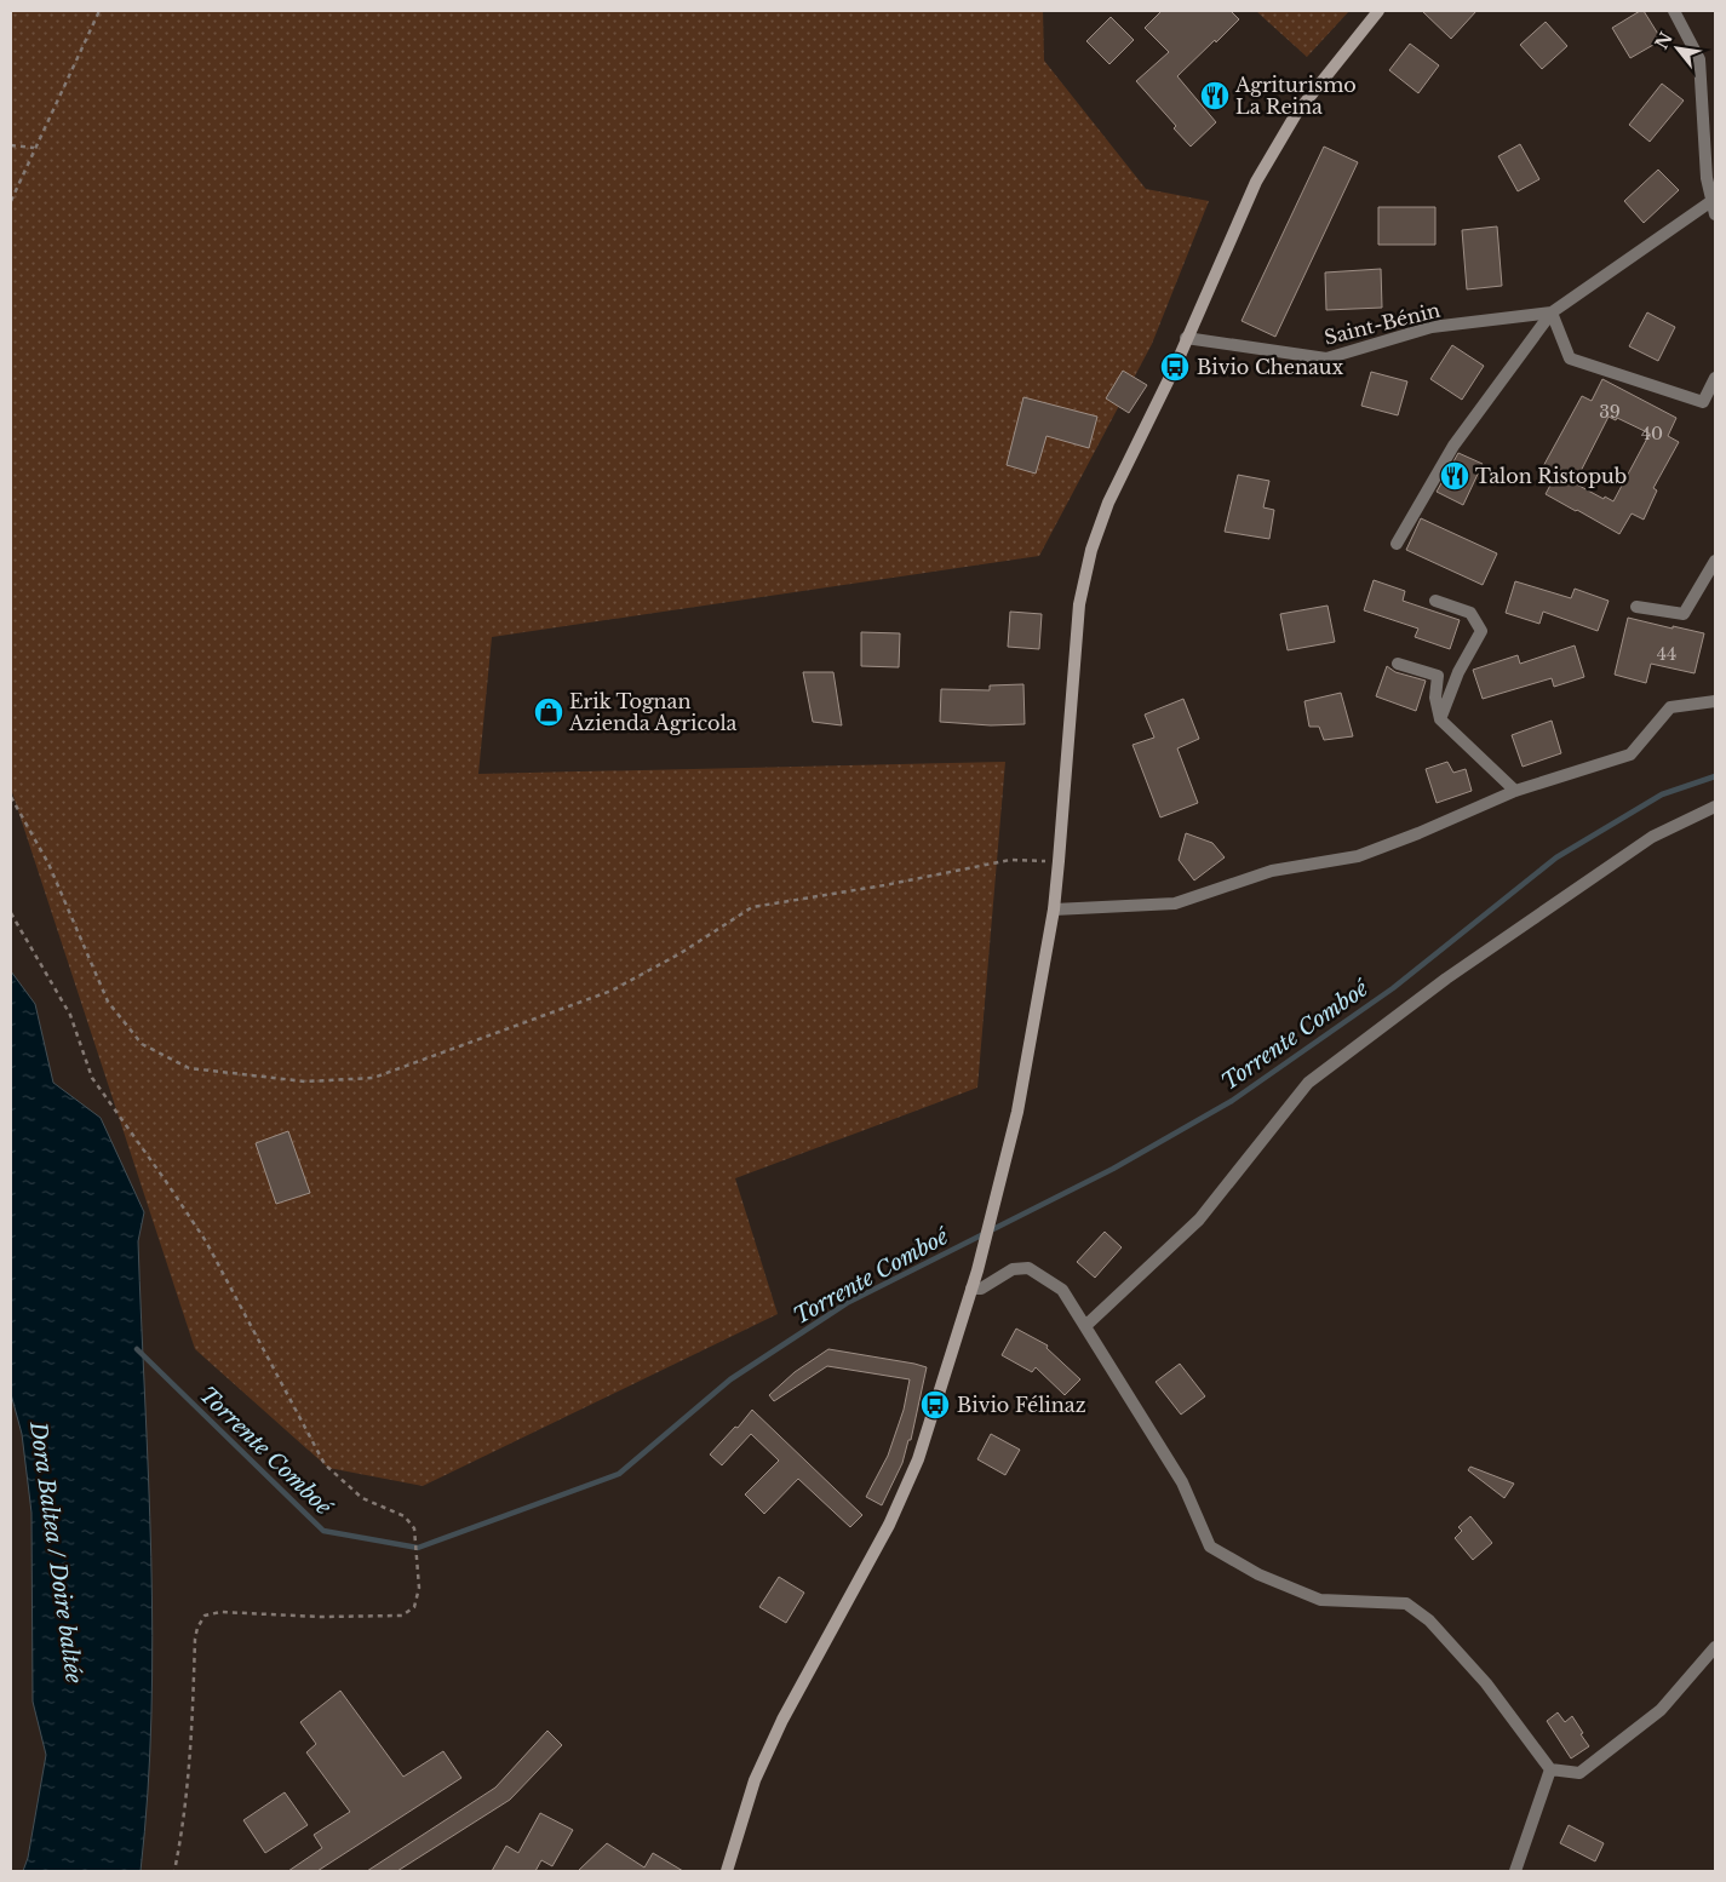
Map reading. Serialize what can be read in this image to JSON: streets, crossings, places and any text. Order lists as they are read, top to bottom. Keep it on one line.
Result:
{"streets":{"street":["Saint-Bénin"]},"water":["Torrente Comboé","Dora Baltea / Doire baltée"],"places":{"restaurant":["Agriturismo La Reina","Talon Ristopub"],"bus stop":["Bivio Chenaux","Bivio Félinaz"],"shop":["Erik Tognan Azienda Agricola"]},"house_numbers":["39","40","44"],"north":"top left"}
